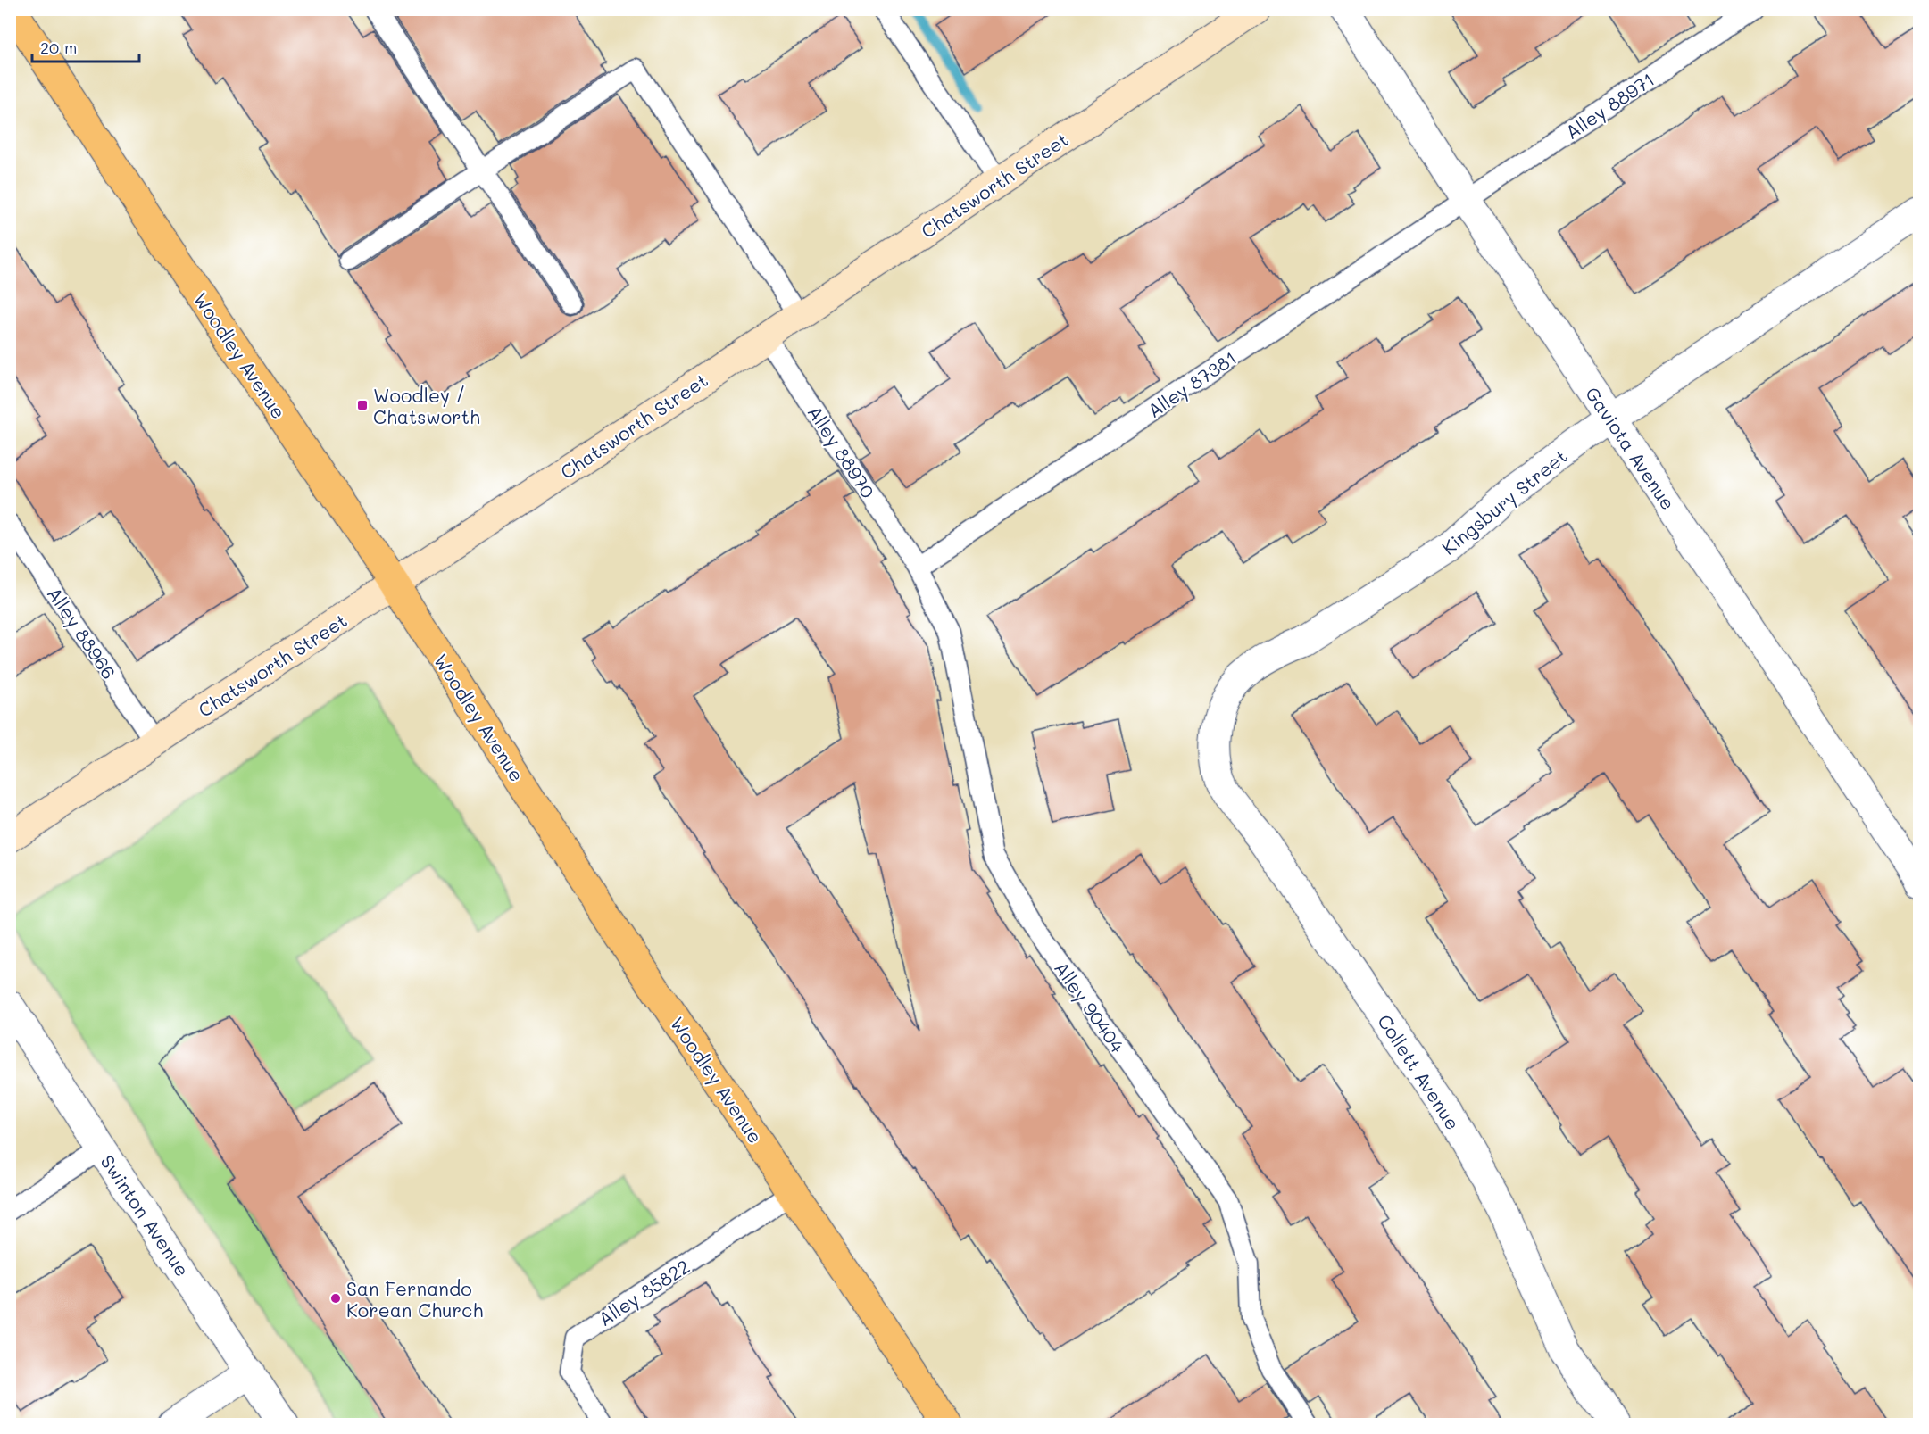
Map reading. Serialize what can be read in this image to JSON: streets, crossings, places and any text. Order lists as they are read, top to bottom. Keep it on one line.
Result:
{"streets":{"main road":["Chatsworth Street","Woodley Avenue"],"street":["Gaviota Avenue","Kingsbury Street","Collett Avenue","Swinton Avenue"],"lane":["Alley 88971","Alley 87381","Alley 88970","Alley 88966","Alley 90404","Alley 85822"]},"crossings":[["Alley 88971","Alley 87381"],["Alley 88971","Gaviota Avenue"],["Chatsworth Street","Woodley Avenue"],["Chatsworth Street","Alley 88970"],["Chatsworth Street","Alley 88966"],["Woodley Avenue","Alley 85822"],["Alley 87381","Gaviota Avenue"],["Alley 87381","Alley 88970"],["Alley 87381","Alley 90404"],["Gaviota Avenue","Kingsbury Street"],["Alley 88970","Alley 90404"],["Kingsbury Street","Collett Avenue"]],"places":{"transit":["Woodley / Chatsworth"],"other":["San Fernando Korean Church"]},"scale_bar":"20 m"}
